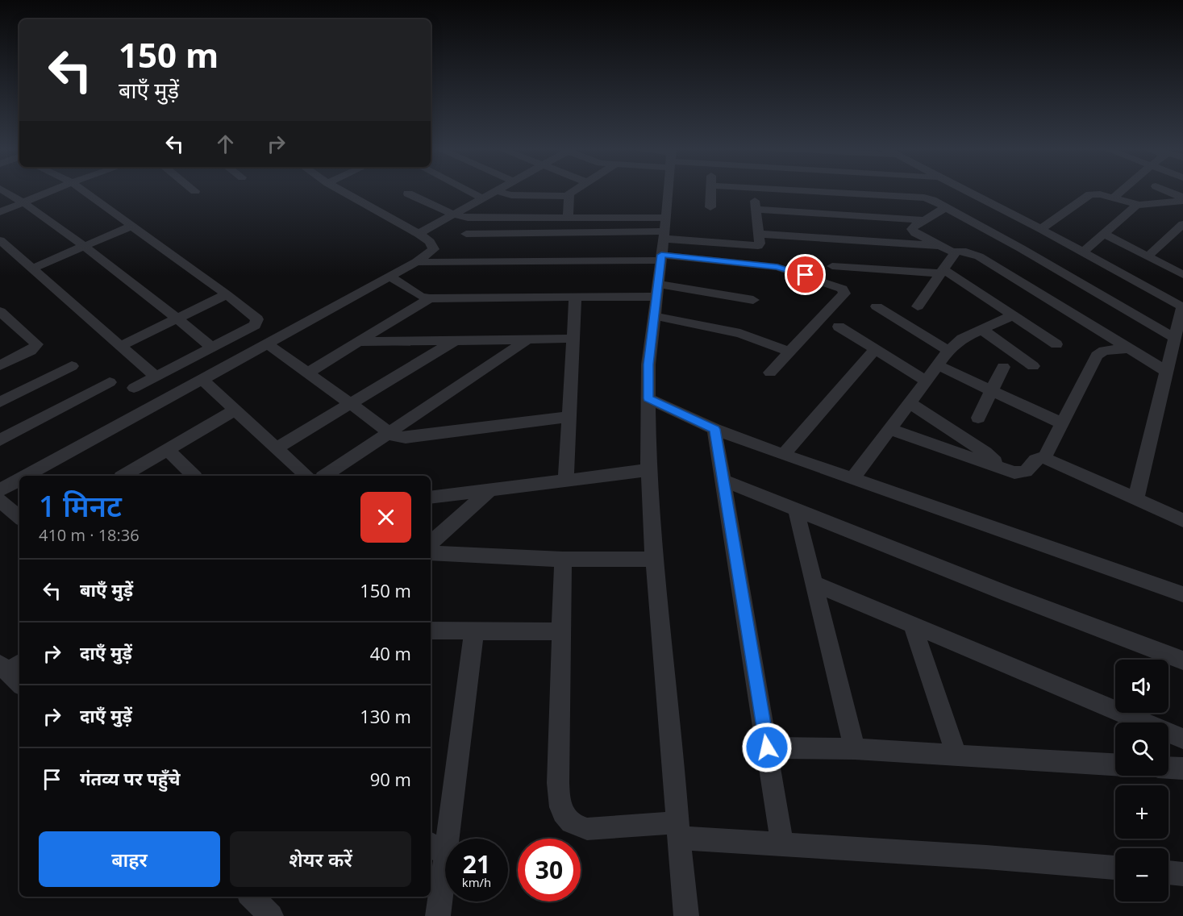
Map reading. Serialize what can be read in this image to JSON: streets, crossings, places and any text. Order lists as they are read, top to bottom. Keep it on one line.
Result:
{"page":{"turn":["150 m","बाएँ मुड़ें"],"heading":["1 मिनट","410 m · 18:36"],"list":[{"name":"बाएँ मुड़ें","value":"150 m"},{"name":"दाएँ मुड़ें","value":"40 m"},{"name":"दाएँ मुड़ें","value":"130 m"},{"name":"गंतव्य पर पहुँचे","value":"90 m"}],"map_buttons":["+","−"],"buttons":["बाहर","शेयर करें"],"speed":"21 km/h","limit":"30"}}
